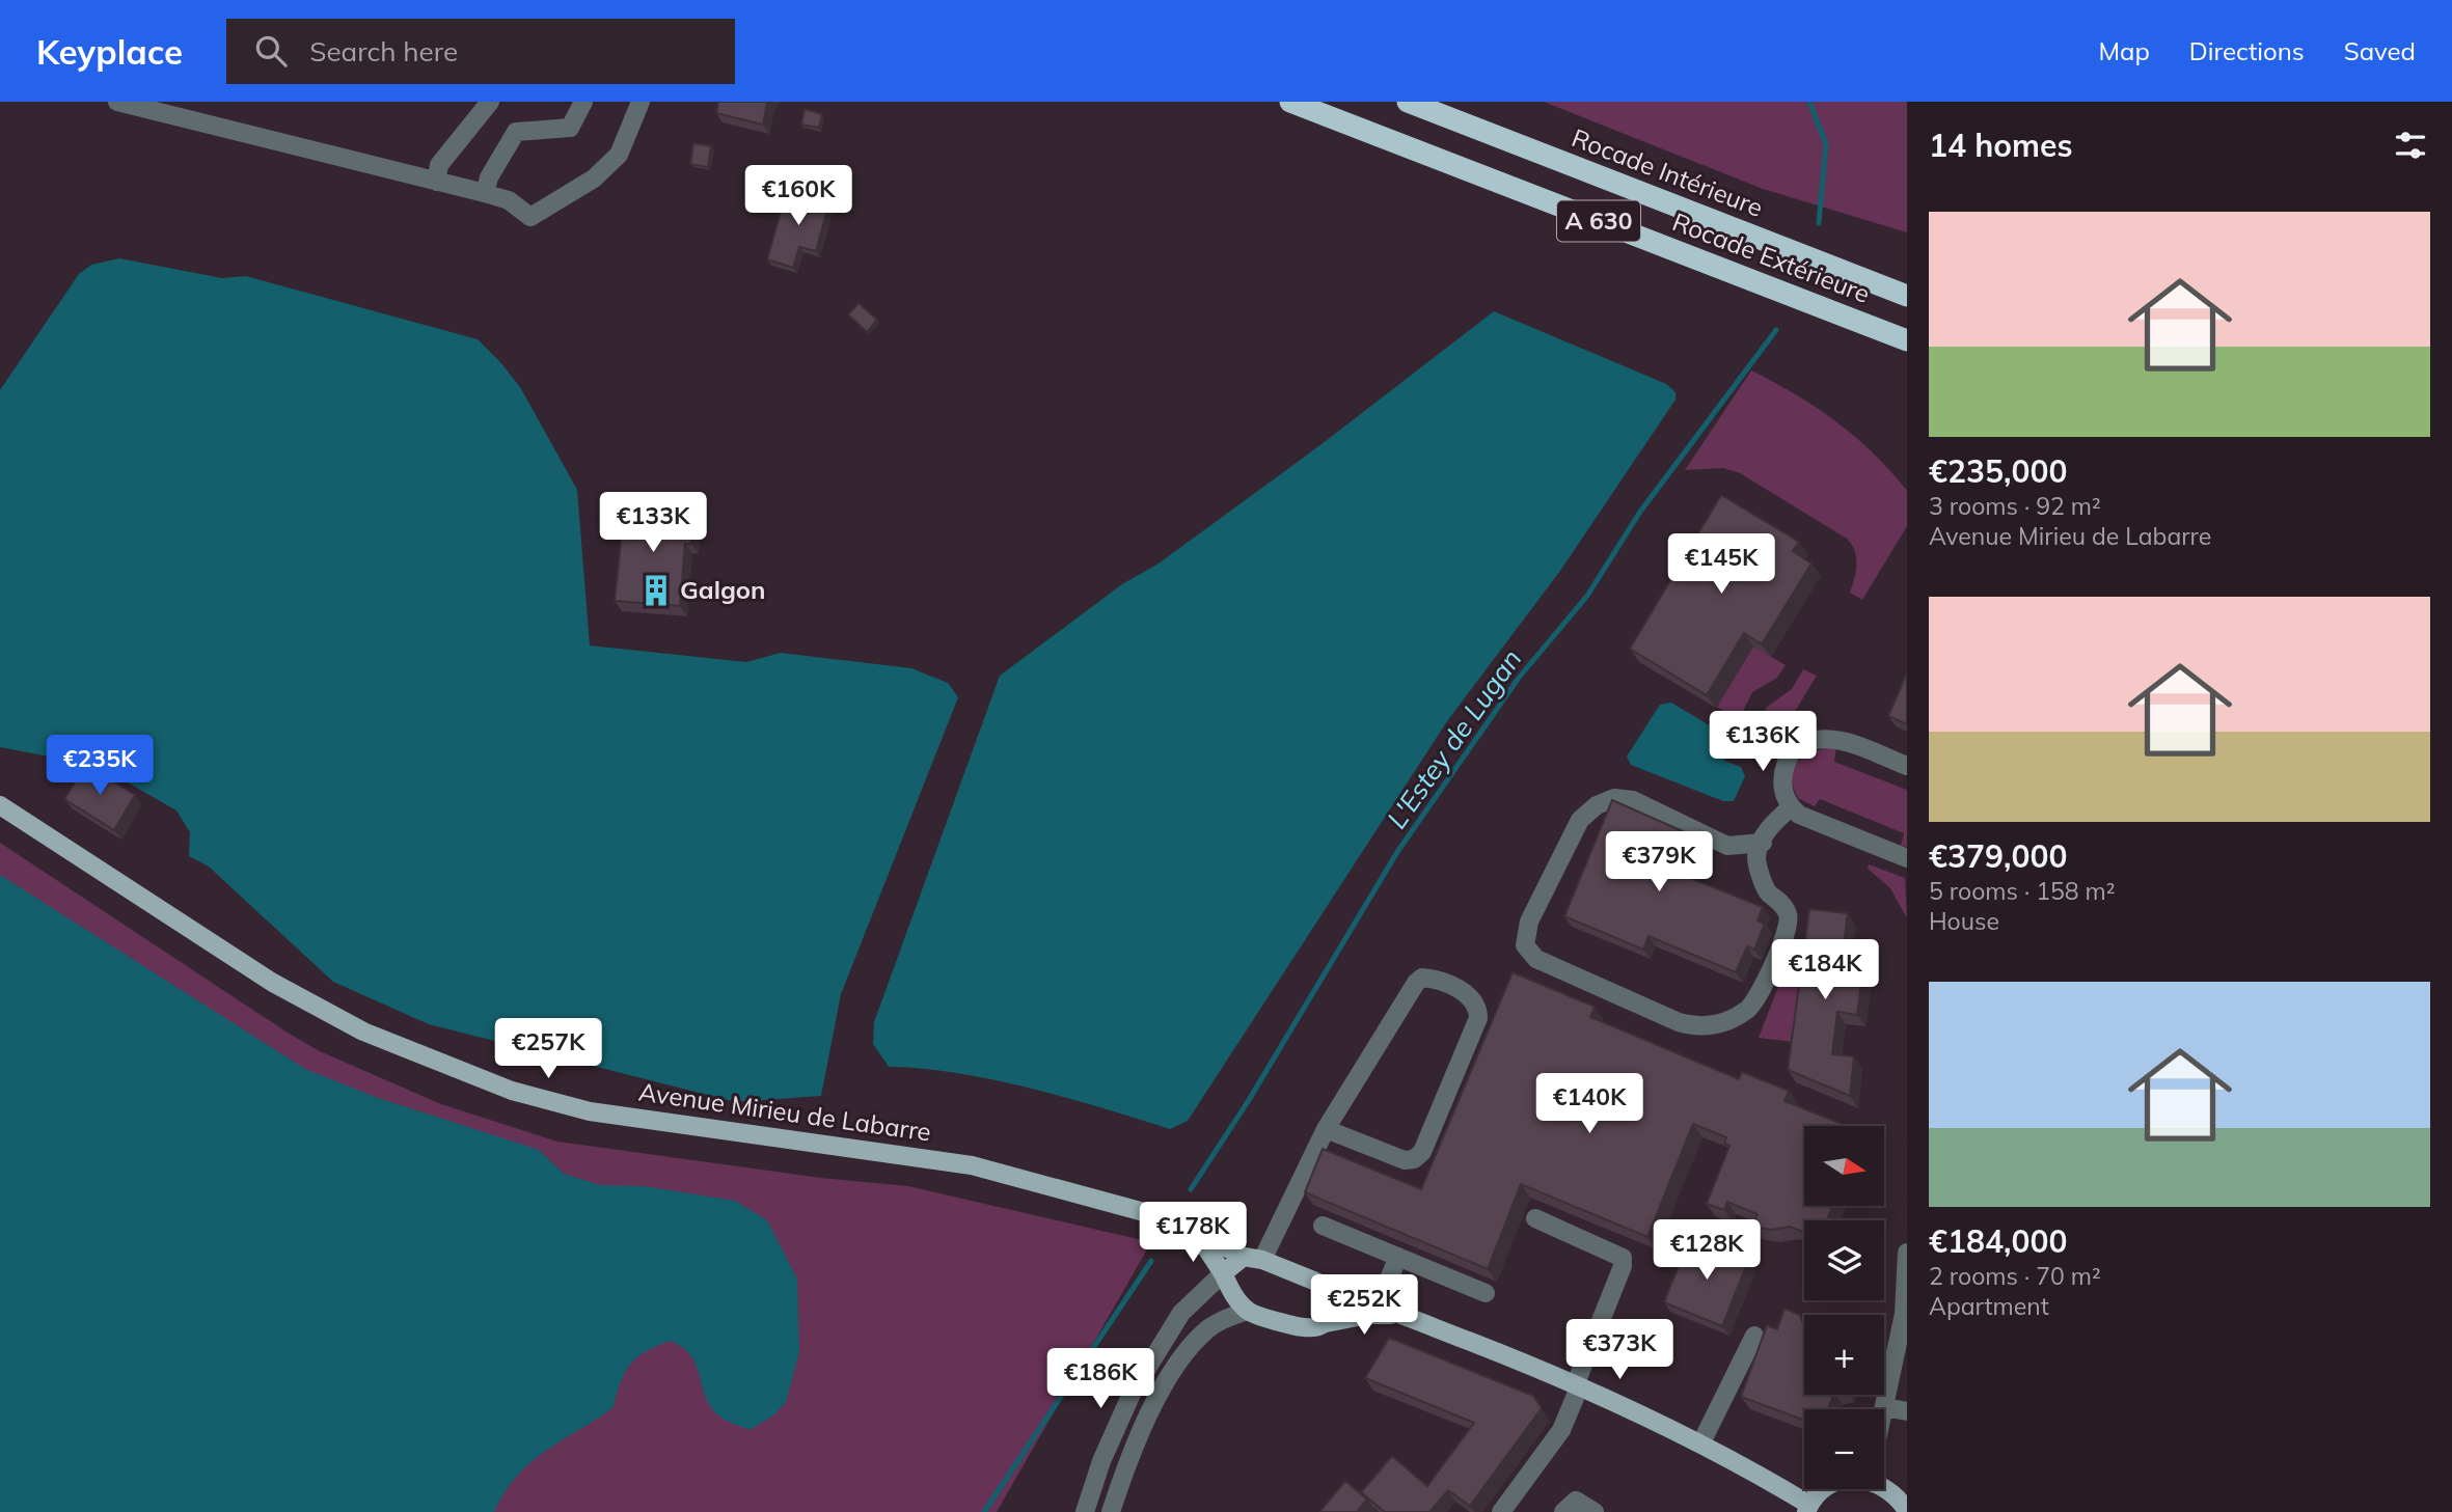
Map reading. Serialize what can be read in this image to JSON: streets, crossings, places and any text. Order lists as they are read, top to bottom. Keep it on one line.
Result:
{"streets":{"highway":["Rocade Intérieure","A 630","Rocade Extérieure"],"main road":["Avenue Mirieu de Labarre"]},"water":["L'Estey de Lugan"],"places":{"building":["Galgon"]},"north":"right","page":{"header":"Keyplace","search":"Search here","nav":["Map","Directions","Saved"],"heading":"14 homes","price":["€160K","€133K","€145K","€136K","€235K","€379K","€184K","€257K","€140K","€178K","€128K","€252K","€373K","€186K"],"list":[{"name":"€235,000","note":"3 rooms · 92 m² · Avenue Mirieu de Labarre"},{"name":"€379,000","note":"5 rooms · 158 m² · House"},{"name":"€184,000","note":"2 rooms · 70 m² · Apartment"}],"map_buttons":["+","−"]}}
